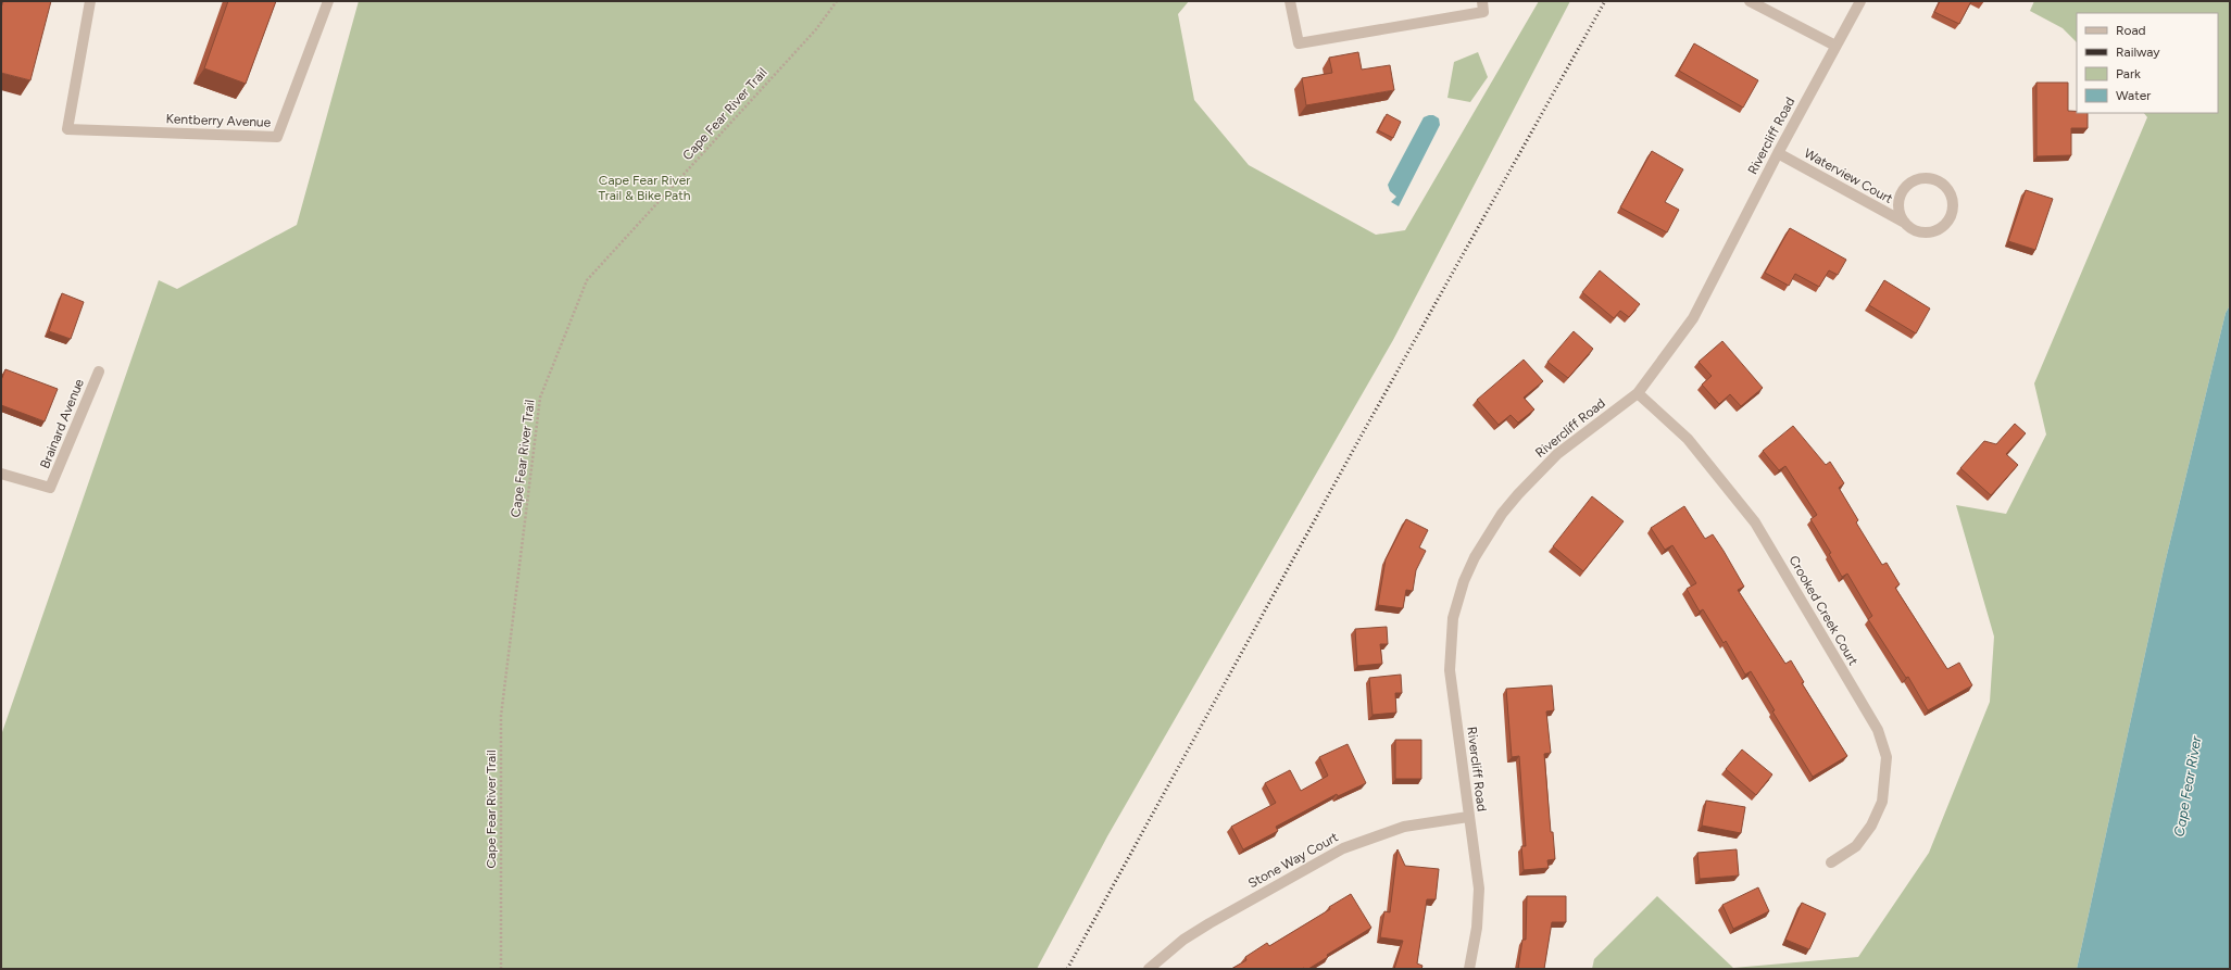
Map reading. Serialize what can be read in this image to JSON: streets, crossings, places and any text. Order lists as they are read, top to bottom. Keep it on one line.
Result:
{"streets":{"street":["Kentberry Avenue","Rivercliff Road","Waterview Court","Brainard Avenue","Crooked Creek Court","Stone Way Court"],"path":["Cape Fear River Trail"]},"crossings":[["Rivercliff Road","Waterview Court"],["Rivercliff Road","Crooked Creek Court"],["Rivercliff Road","Stone Way Court"]],"water":["Cape Fear River"],"parks":["Cape Fear River Trail & Bike Path"],"legend":["Road","Railway","Park","Water"]}
